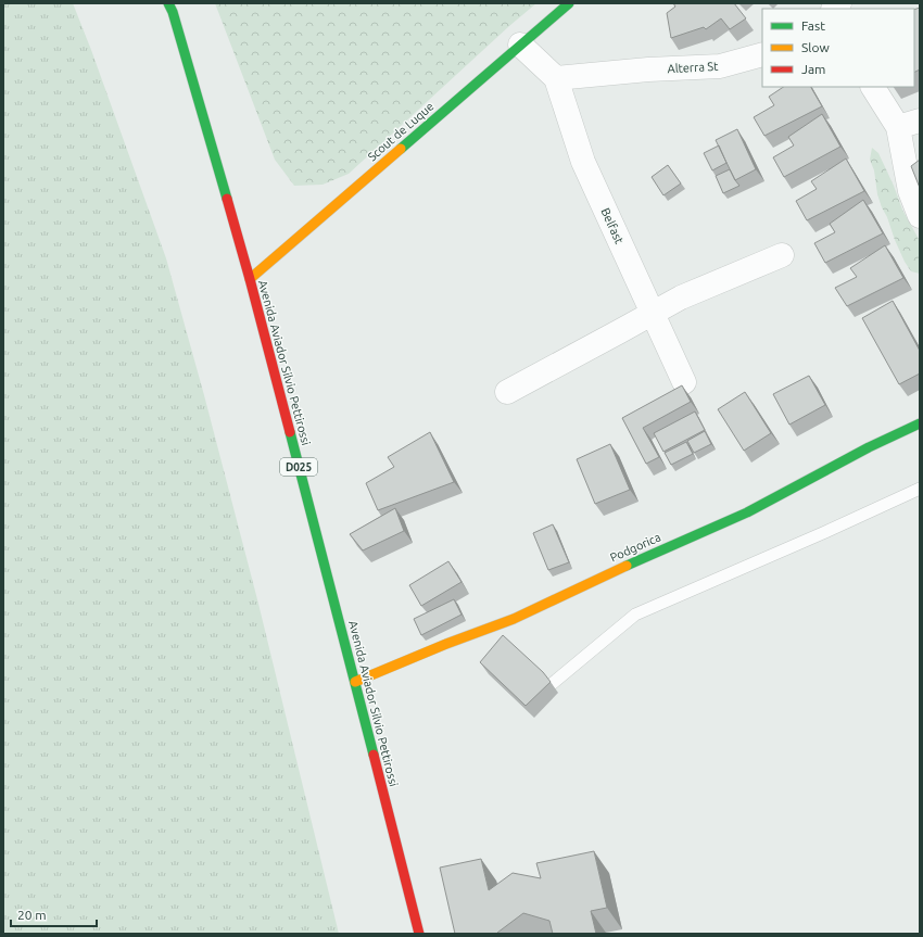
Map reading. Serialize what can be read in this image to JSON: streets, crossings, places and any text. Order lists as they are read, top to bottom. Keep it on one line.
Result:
{"streets":{"street":["Alterra St","Scout de Luque","Belfast","Avenida Aviador Silvio Pettirossi","D025","Podgorica"]},"crossings":[["Alterra St","Belfast"],["Scout de Luque","Avenida Aviador Silvio Pettirossi"],["Avenida Aviador Silvio Pettirossi","Podgorica"]],"legend":["Fast","Slow","Jam"],"scale_bar":"20 m"}
